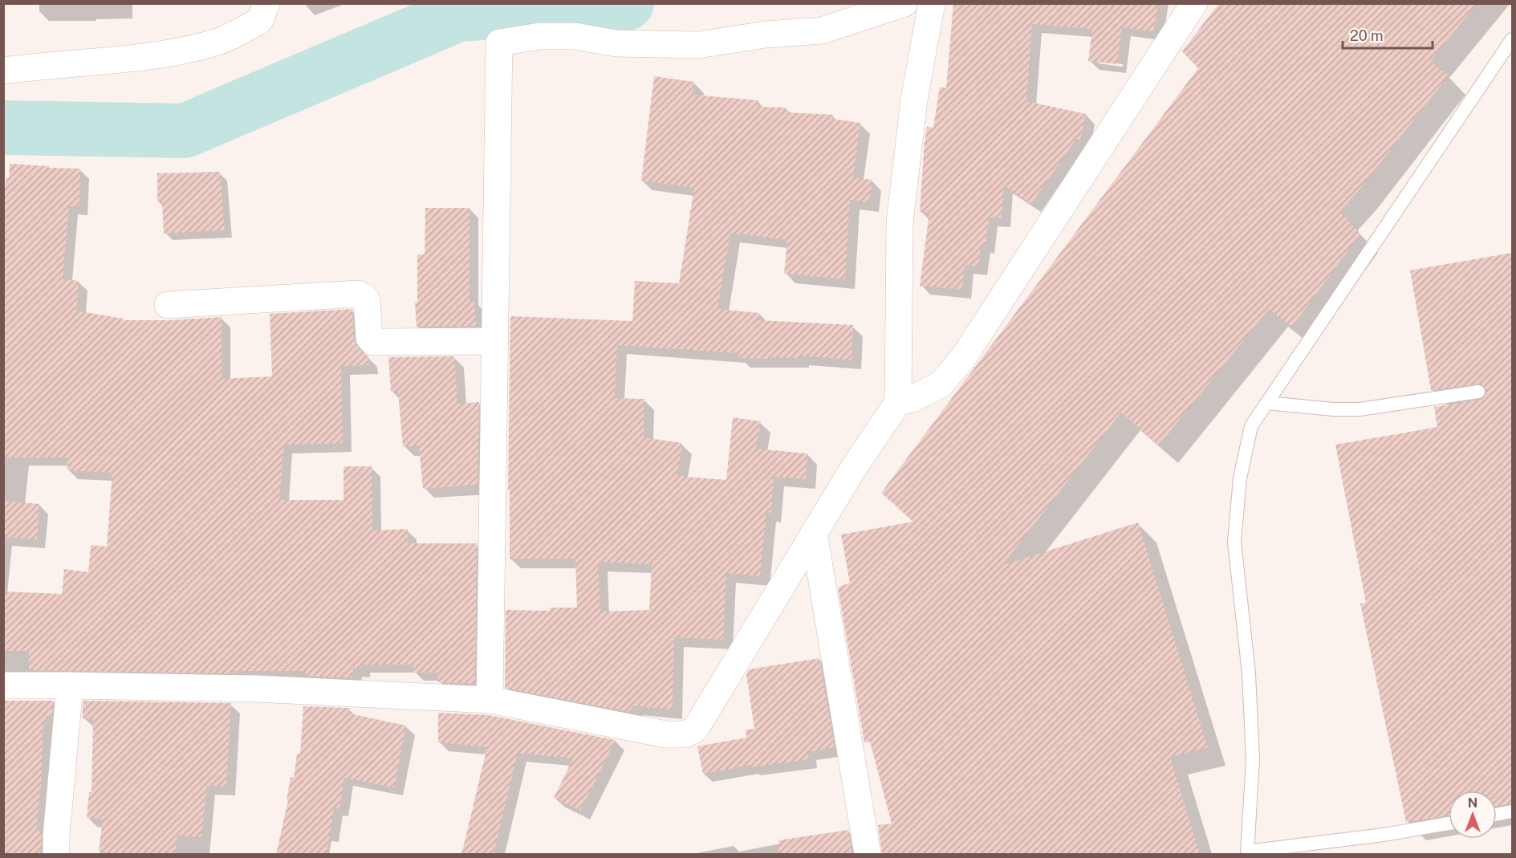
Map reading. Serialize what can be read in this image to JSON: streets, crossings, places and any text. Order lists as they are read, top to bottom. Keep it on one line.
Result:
{"scale_bar":"20 m","north":"top"}
